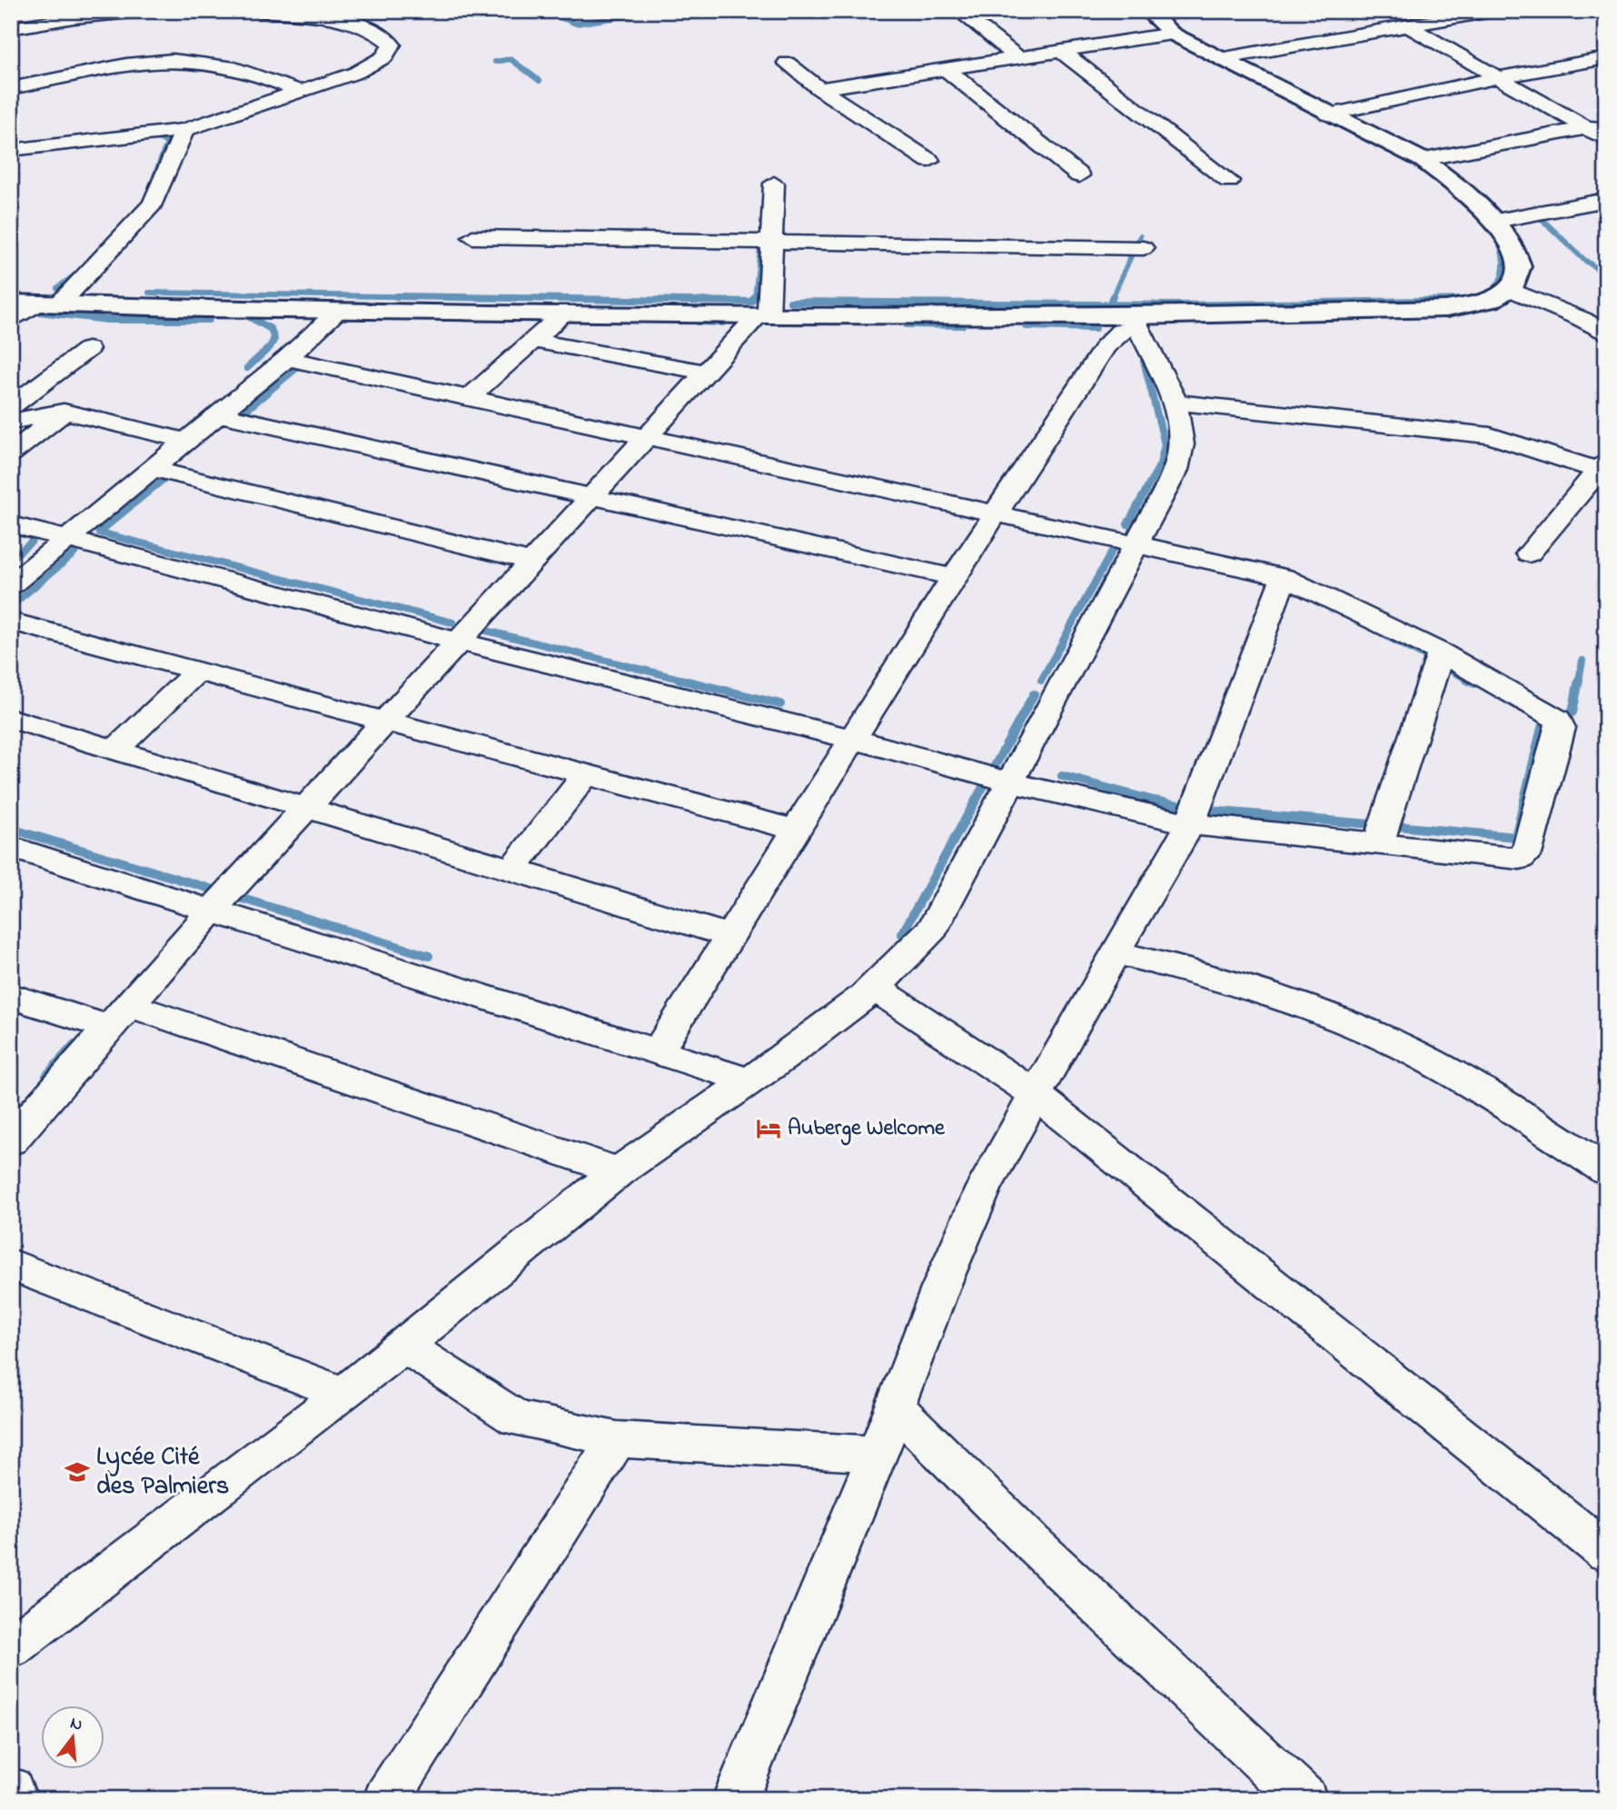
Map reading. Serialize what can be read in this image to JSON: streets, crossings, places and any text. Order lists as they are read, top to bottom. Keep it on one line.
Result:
{"places":{"hotel":["Auberge Welcome"],"school or university":["Lycée Cité des Palmiers"]},"north":"top"}
